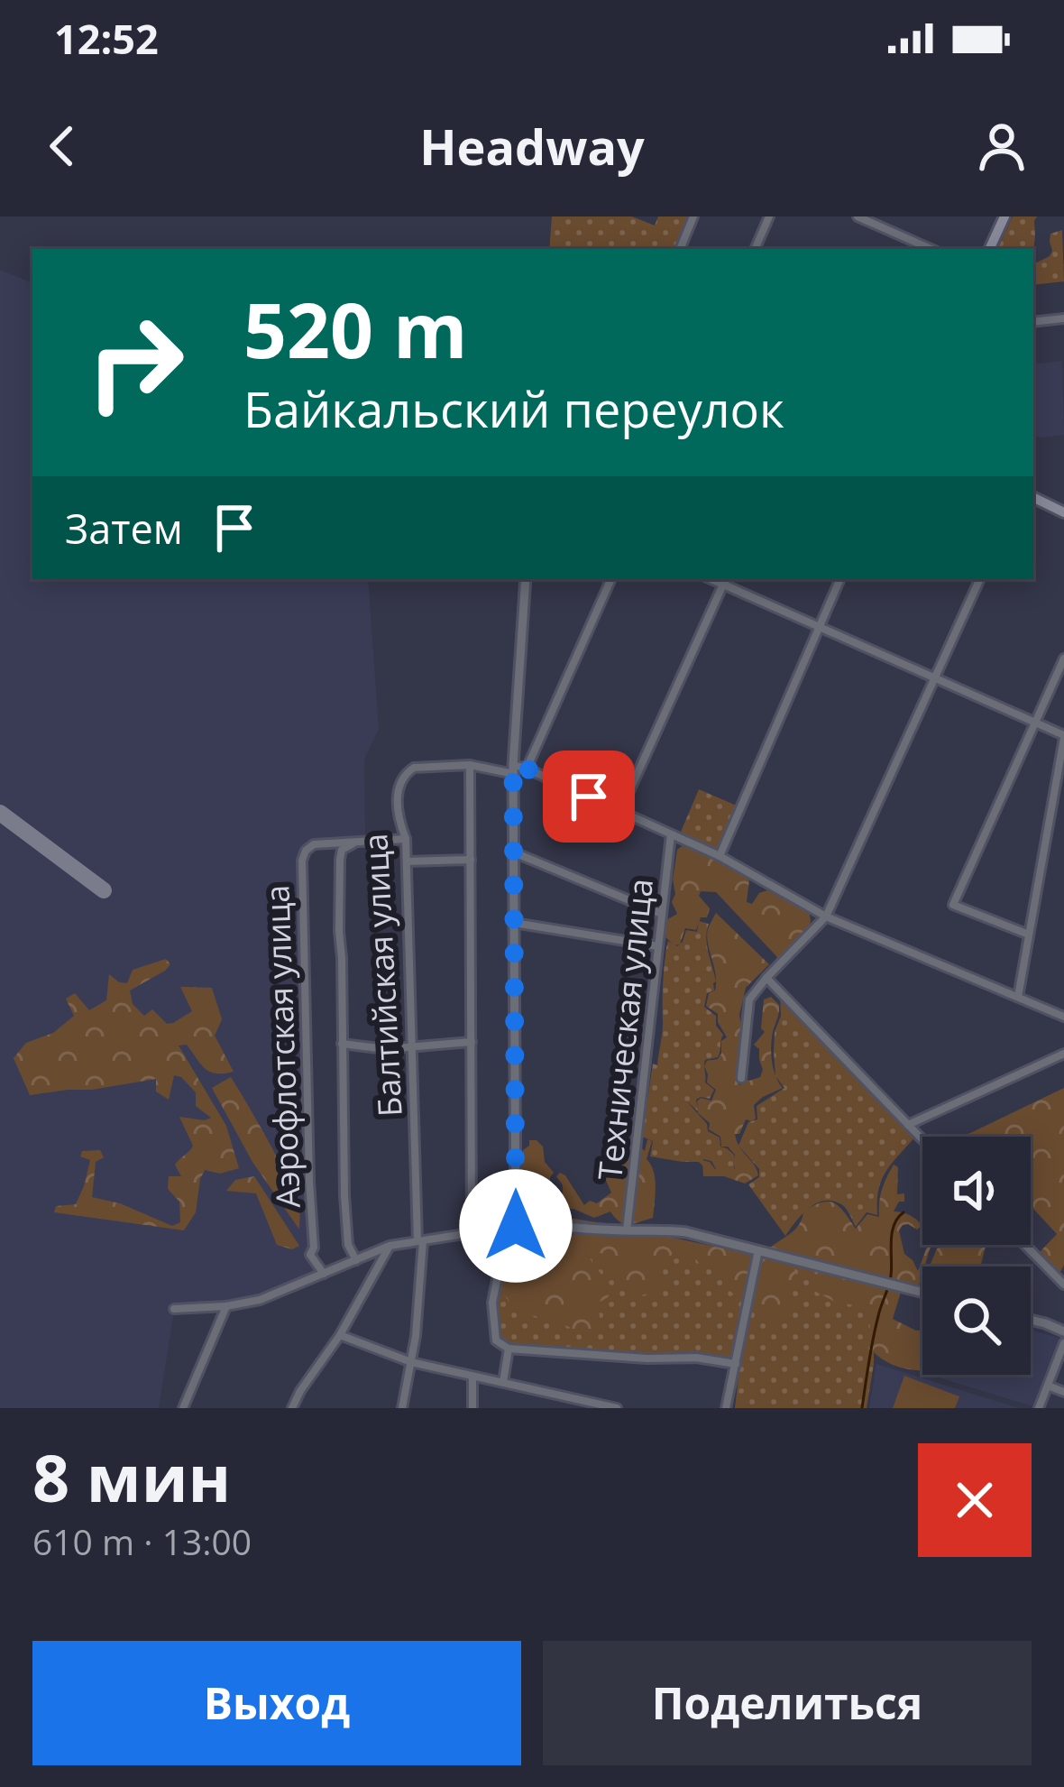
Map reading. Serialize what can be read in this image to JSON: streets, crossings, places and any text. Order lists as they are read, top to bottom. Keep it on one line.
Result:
{"streets":{"street":["Балтийская улица","Техническая улица","Аэрофлотская улица"]},"crossings":[["Балтийская улица","Аэрофлотская улица"]],"page":{"status":"12:52","header":"Headway","turn":["520 m","Байкальский переулок"],"then":"Затем","heading":["8 мин","610 m · 13:00"],"buttons":["Выход","Поделиться"]}}
